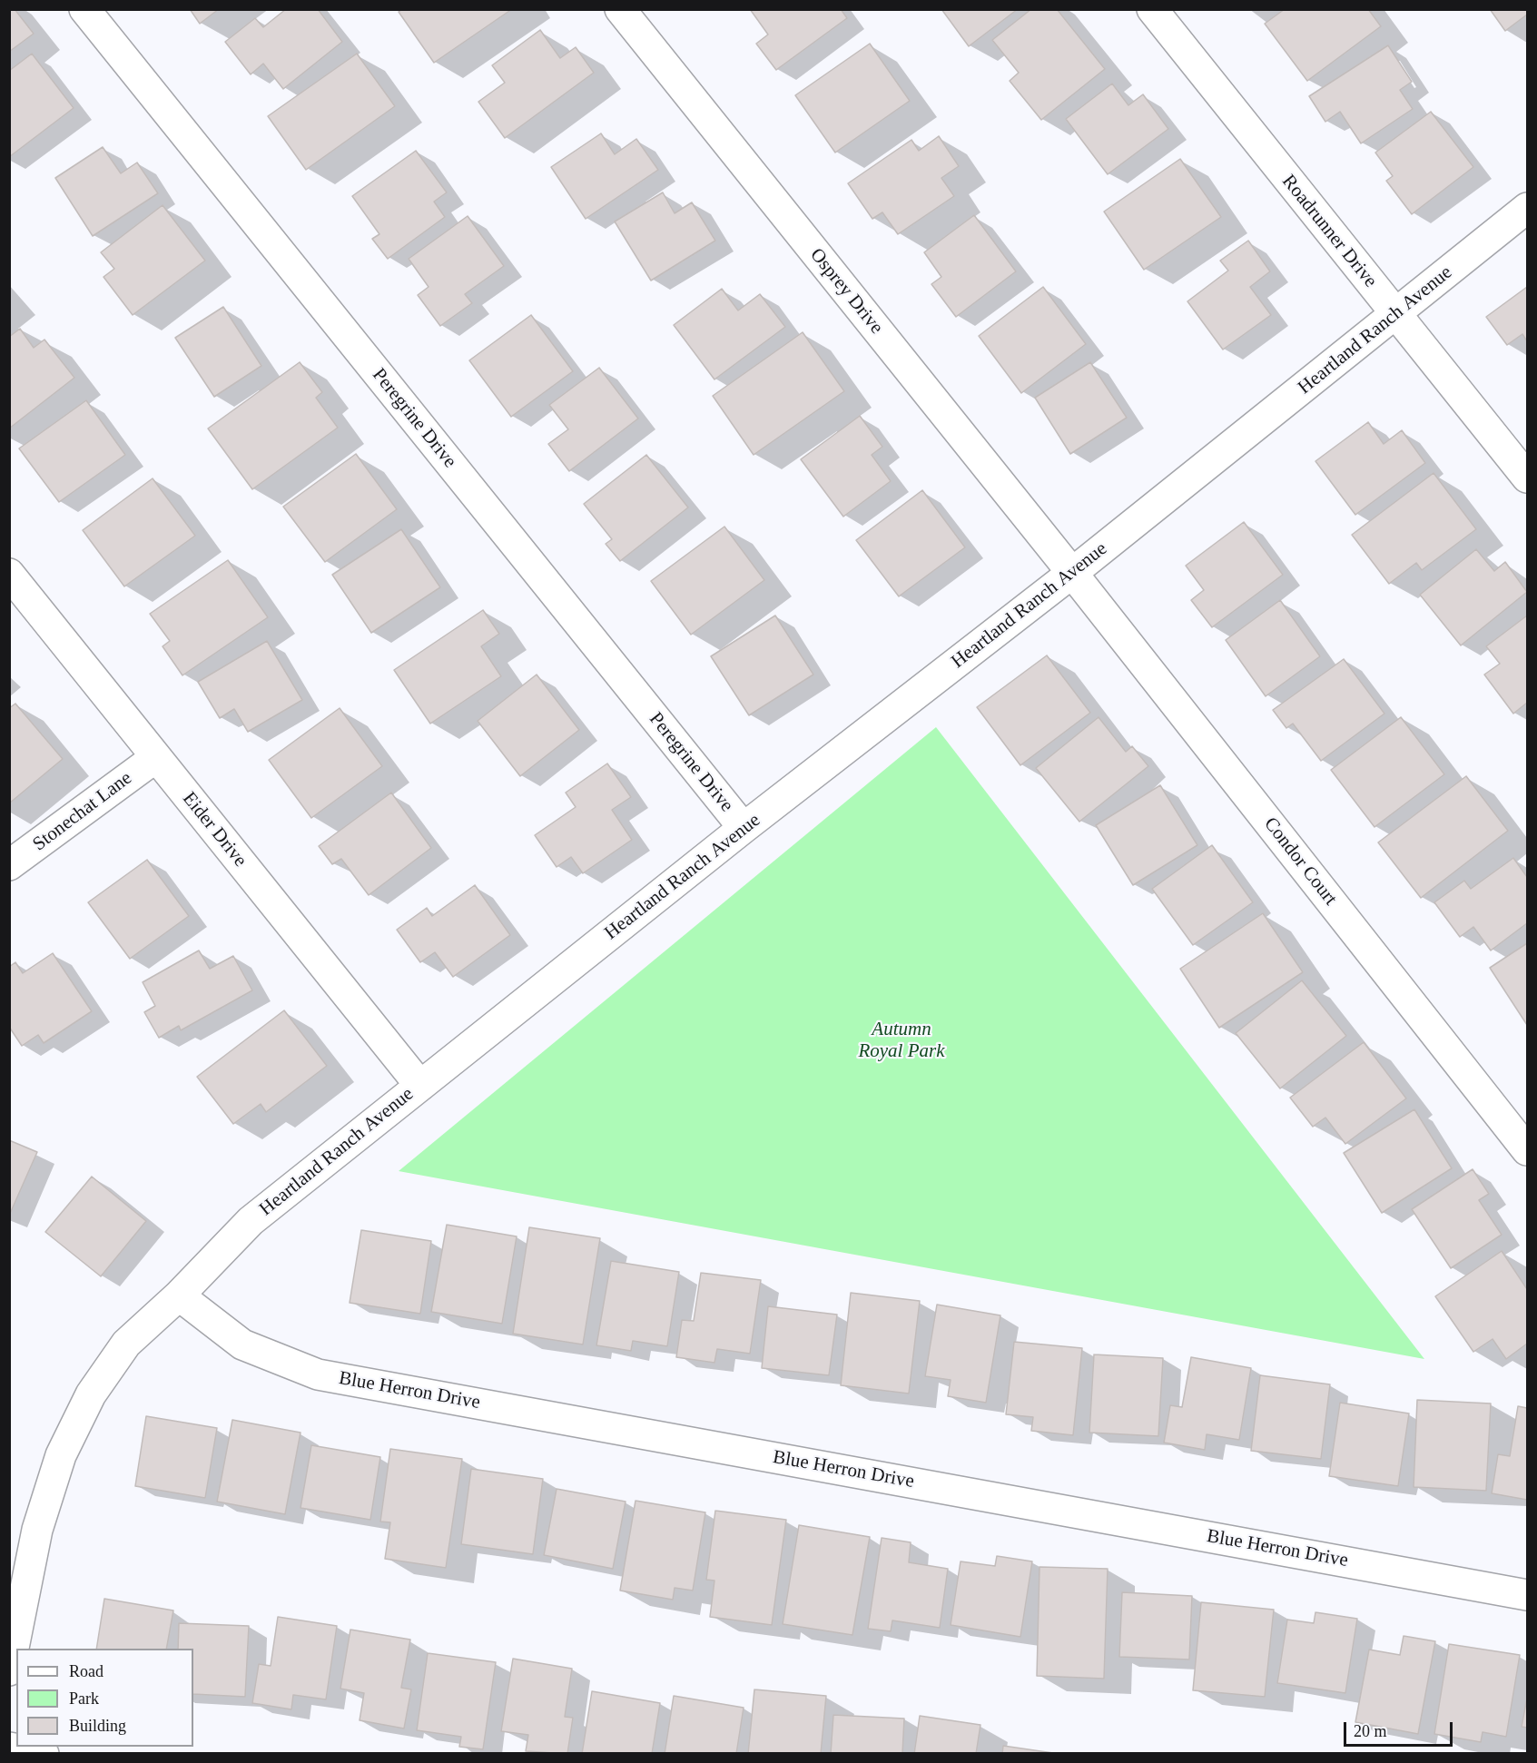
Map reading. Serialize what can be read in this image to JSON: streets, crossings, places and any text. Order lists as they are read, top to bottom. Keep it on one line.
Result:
{"streets":{"street":["Roadrunner Drive","Osprey Drive","Heartland Ranch Avenue","Peregrine Drive","Stonechat Lane","Eider Drive","Condor Court","Blue Herron Drive"]},"crossings":[["Roadrunner Drive","Heartland Ranch Avenue"],["Osprey Drive","Heartland Ranch Avenue"],["Osprey Drive","Condor Court"],["Heartland Ranch Avenue","Peregrine Drive"],["Heartland Ranch Avenue","Eider Drive"],["Heartland Ranch Avenue","Condor Court"],["Heartland Ranch Avenue","Blue Herron Drive"],["Stonechat Lane","Eider Drive"]],"parks":["Autumn Royal Park"],"legend":["Road","Park","Building"],"scale_bar":"20 m"}
